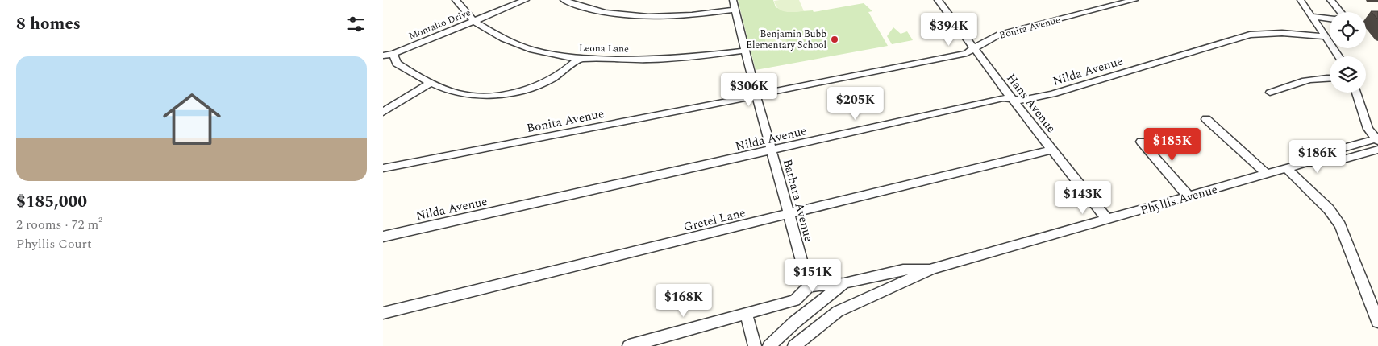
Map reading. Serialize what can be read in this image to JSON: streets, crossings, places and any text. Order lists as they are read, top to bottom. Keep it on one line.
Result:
{"streets":{"street":["Montalto Drive","Bonita Avenue","Leona Lane","Nilda Avenue","Hans Avenue","Phyllis Avenue","Barbara Avenue","Gretel Lane"]},"crossings":[["Montalto Drive","Leona Lane"],["Bonita Avenue","Hans Avenue"],["Bonita Avenue","Barbara Avenue"],["Leona Lane","Barbara Avenue"],["Nilda Avenue","Hans Avenue"],["Nilda Avenue","Barbara Avenue"],["Hans Avenue","Phyllis Avenue"],["Hans Avenue","Gretel Lane"],["Barbara Avenue","Gretel Lane"]],"places":["Benjamin Bubb Elementary School"],"page":{"heading":"8 homes","price":["$394K","$306K","$205K","$185K","$186K","$143K","$151K","$168K"],"list":[{"name":"$185,000","note":"2 rooms · 72 m² · Phyllis Court"}]}}
